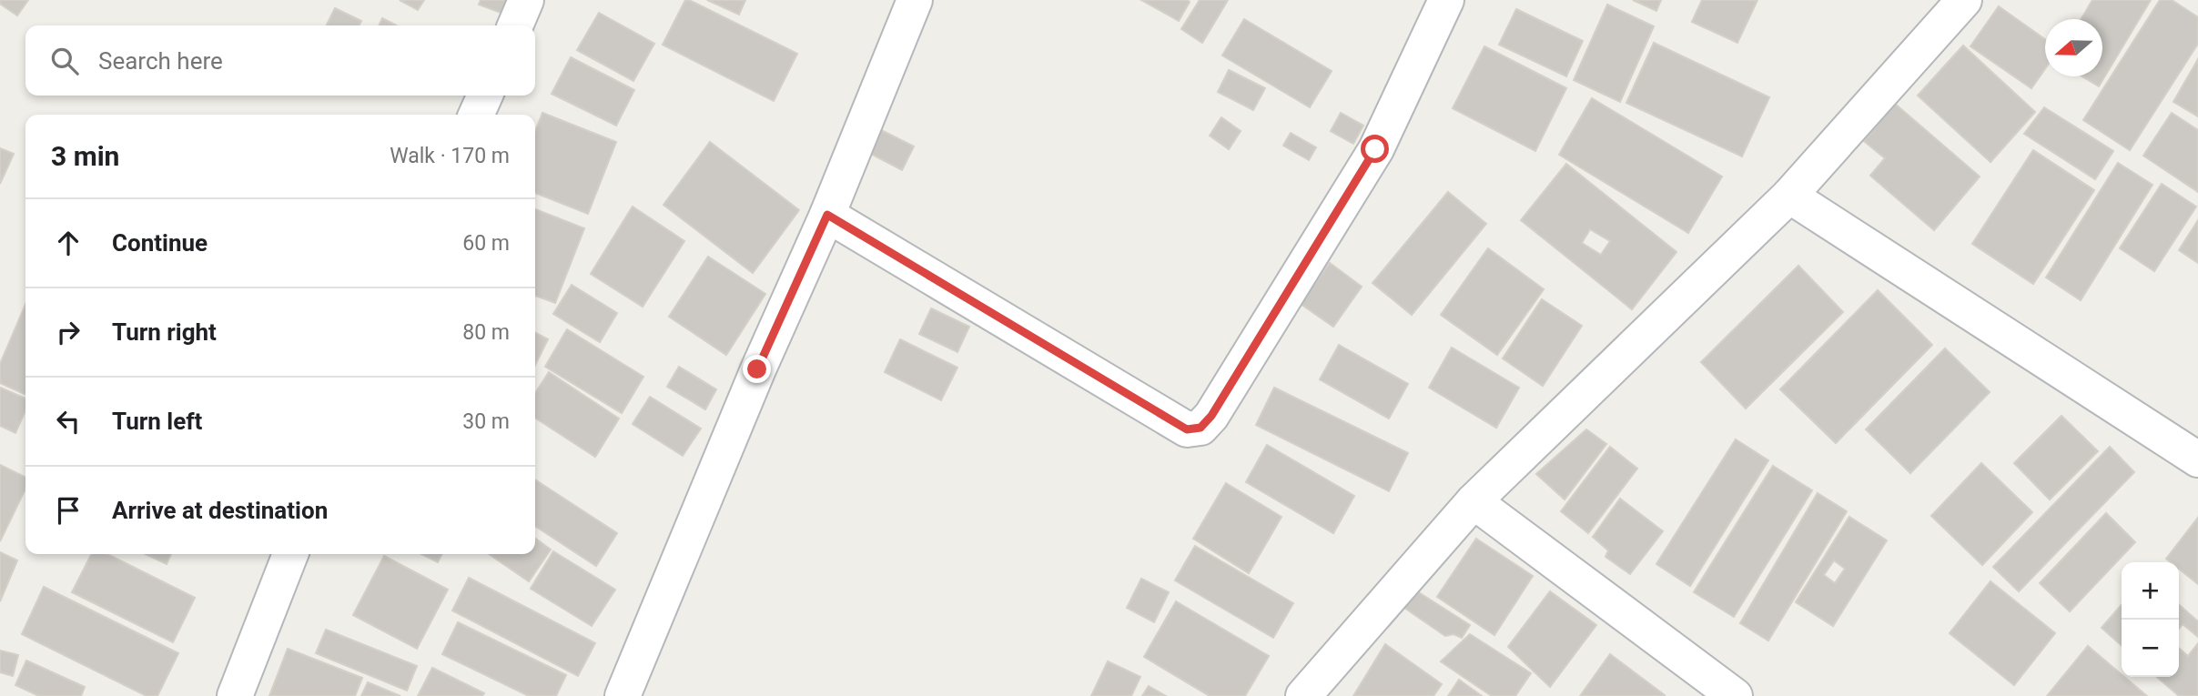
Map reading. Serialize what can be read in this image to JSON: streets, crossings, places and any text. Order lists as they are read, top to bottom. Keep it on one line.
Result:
{"north":"left","page":{"search":"Search here","heading":["3 min","Walk · 170 m"],"list":[["Continue","60 m"],["Turn right","80 m"],["Turn left","30 m"],"Arrive at destination"],"map_buttons":["+","−"]}}
